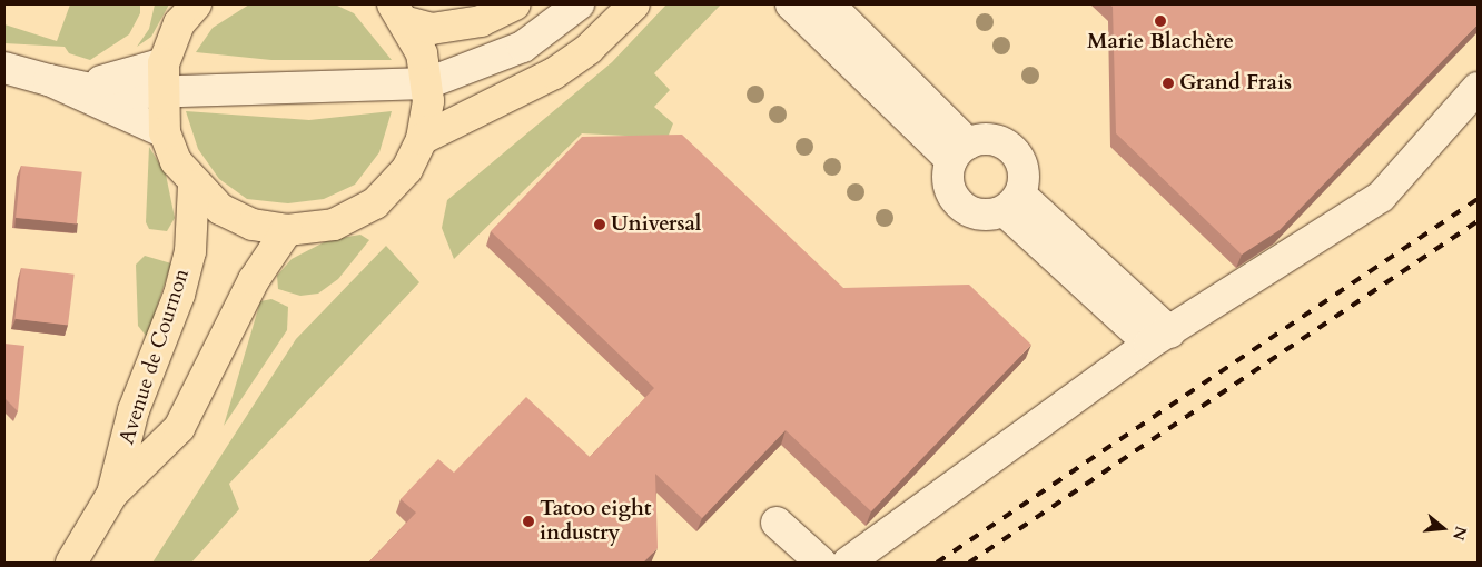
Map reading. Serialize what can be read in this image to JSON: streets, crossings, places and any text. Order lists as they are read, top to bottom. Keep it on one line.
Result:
{"streets":{"main road":["Avenue de Cournon"]},"places":["Marie Blachère","Grand Frais","Universal","Tatoo eight industry"],"north":"right"}
